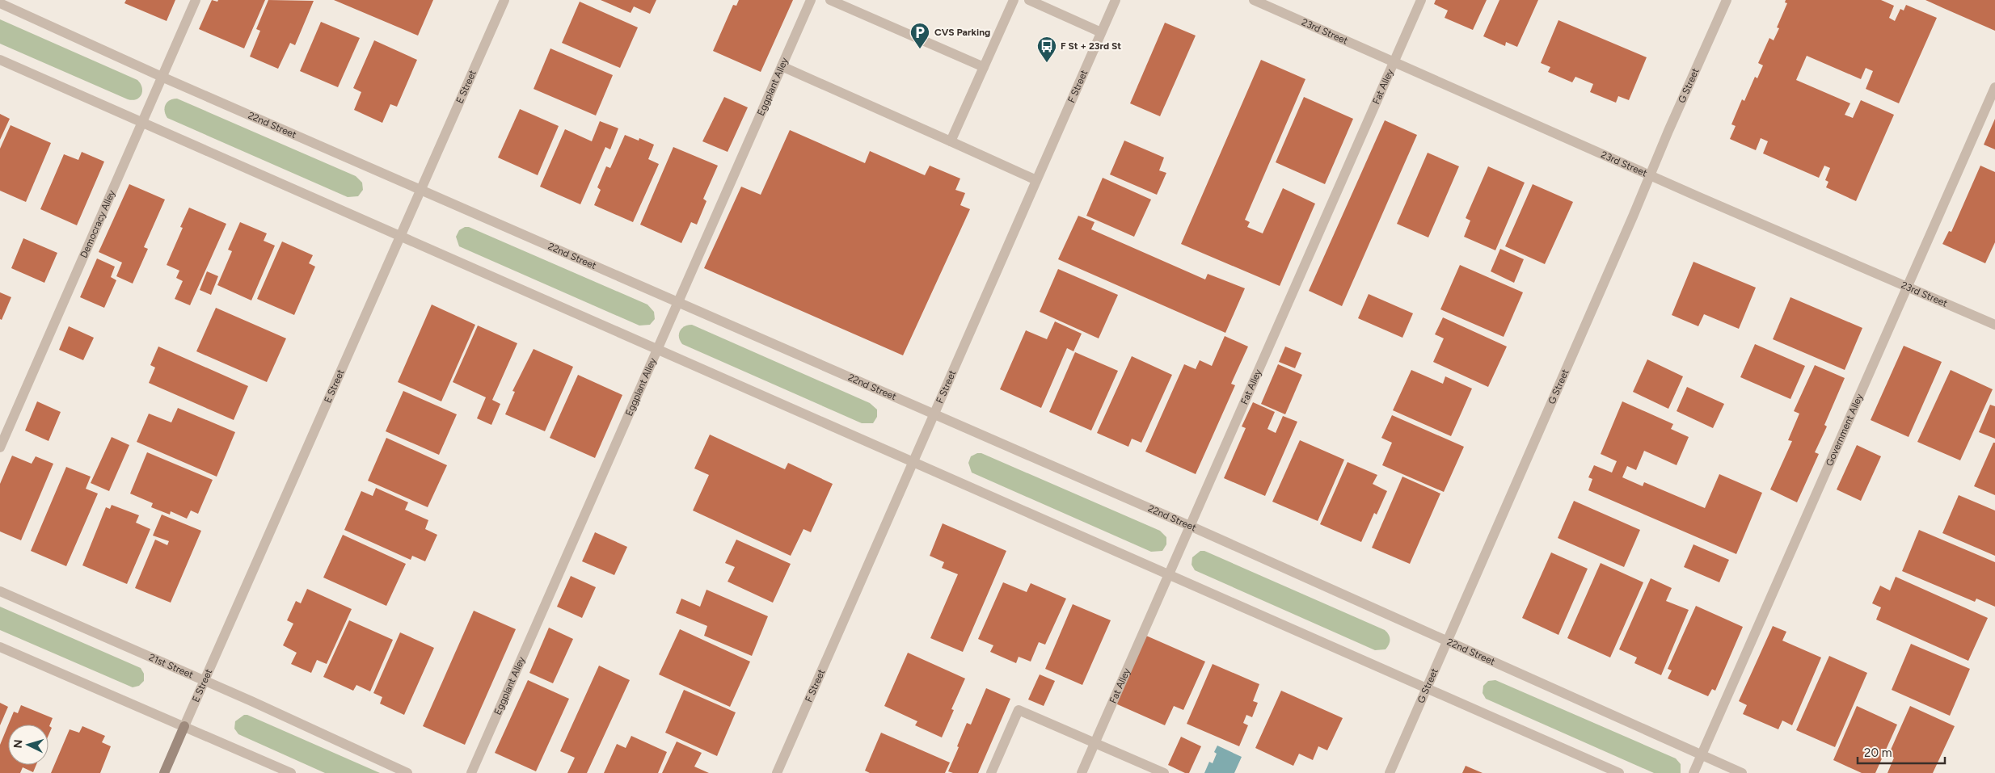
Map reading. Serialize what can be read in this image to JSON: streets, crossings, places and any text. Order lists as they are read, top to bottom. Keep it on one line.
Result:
{"streets":{"street":["23rd Street","F Street","G Street","E Street","Eggplant Alley","Fat Alley","22nd Street","Democracy Alley","Government Alley","21st Street"]},"crossings":[["23rd Street","G Street"],["23rd Street","Fat Alley"],["23rd Street","Government Alley"],["F Street","22nd Street"],["G Street","22nd Street"],["E Street","22nd Street"],["E Street","21st Street"],["Eggplant Alley","22nd Street"],["Fat Alley","22nd Street"],["22nd Street","Democracy Alley"],["22nd Street","Government Alley"]],"places":{"parking":["CVS Parking"],"bus stop":["F St + 23rd St"]},"scale_bar":"20 m","north":"left"}
